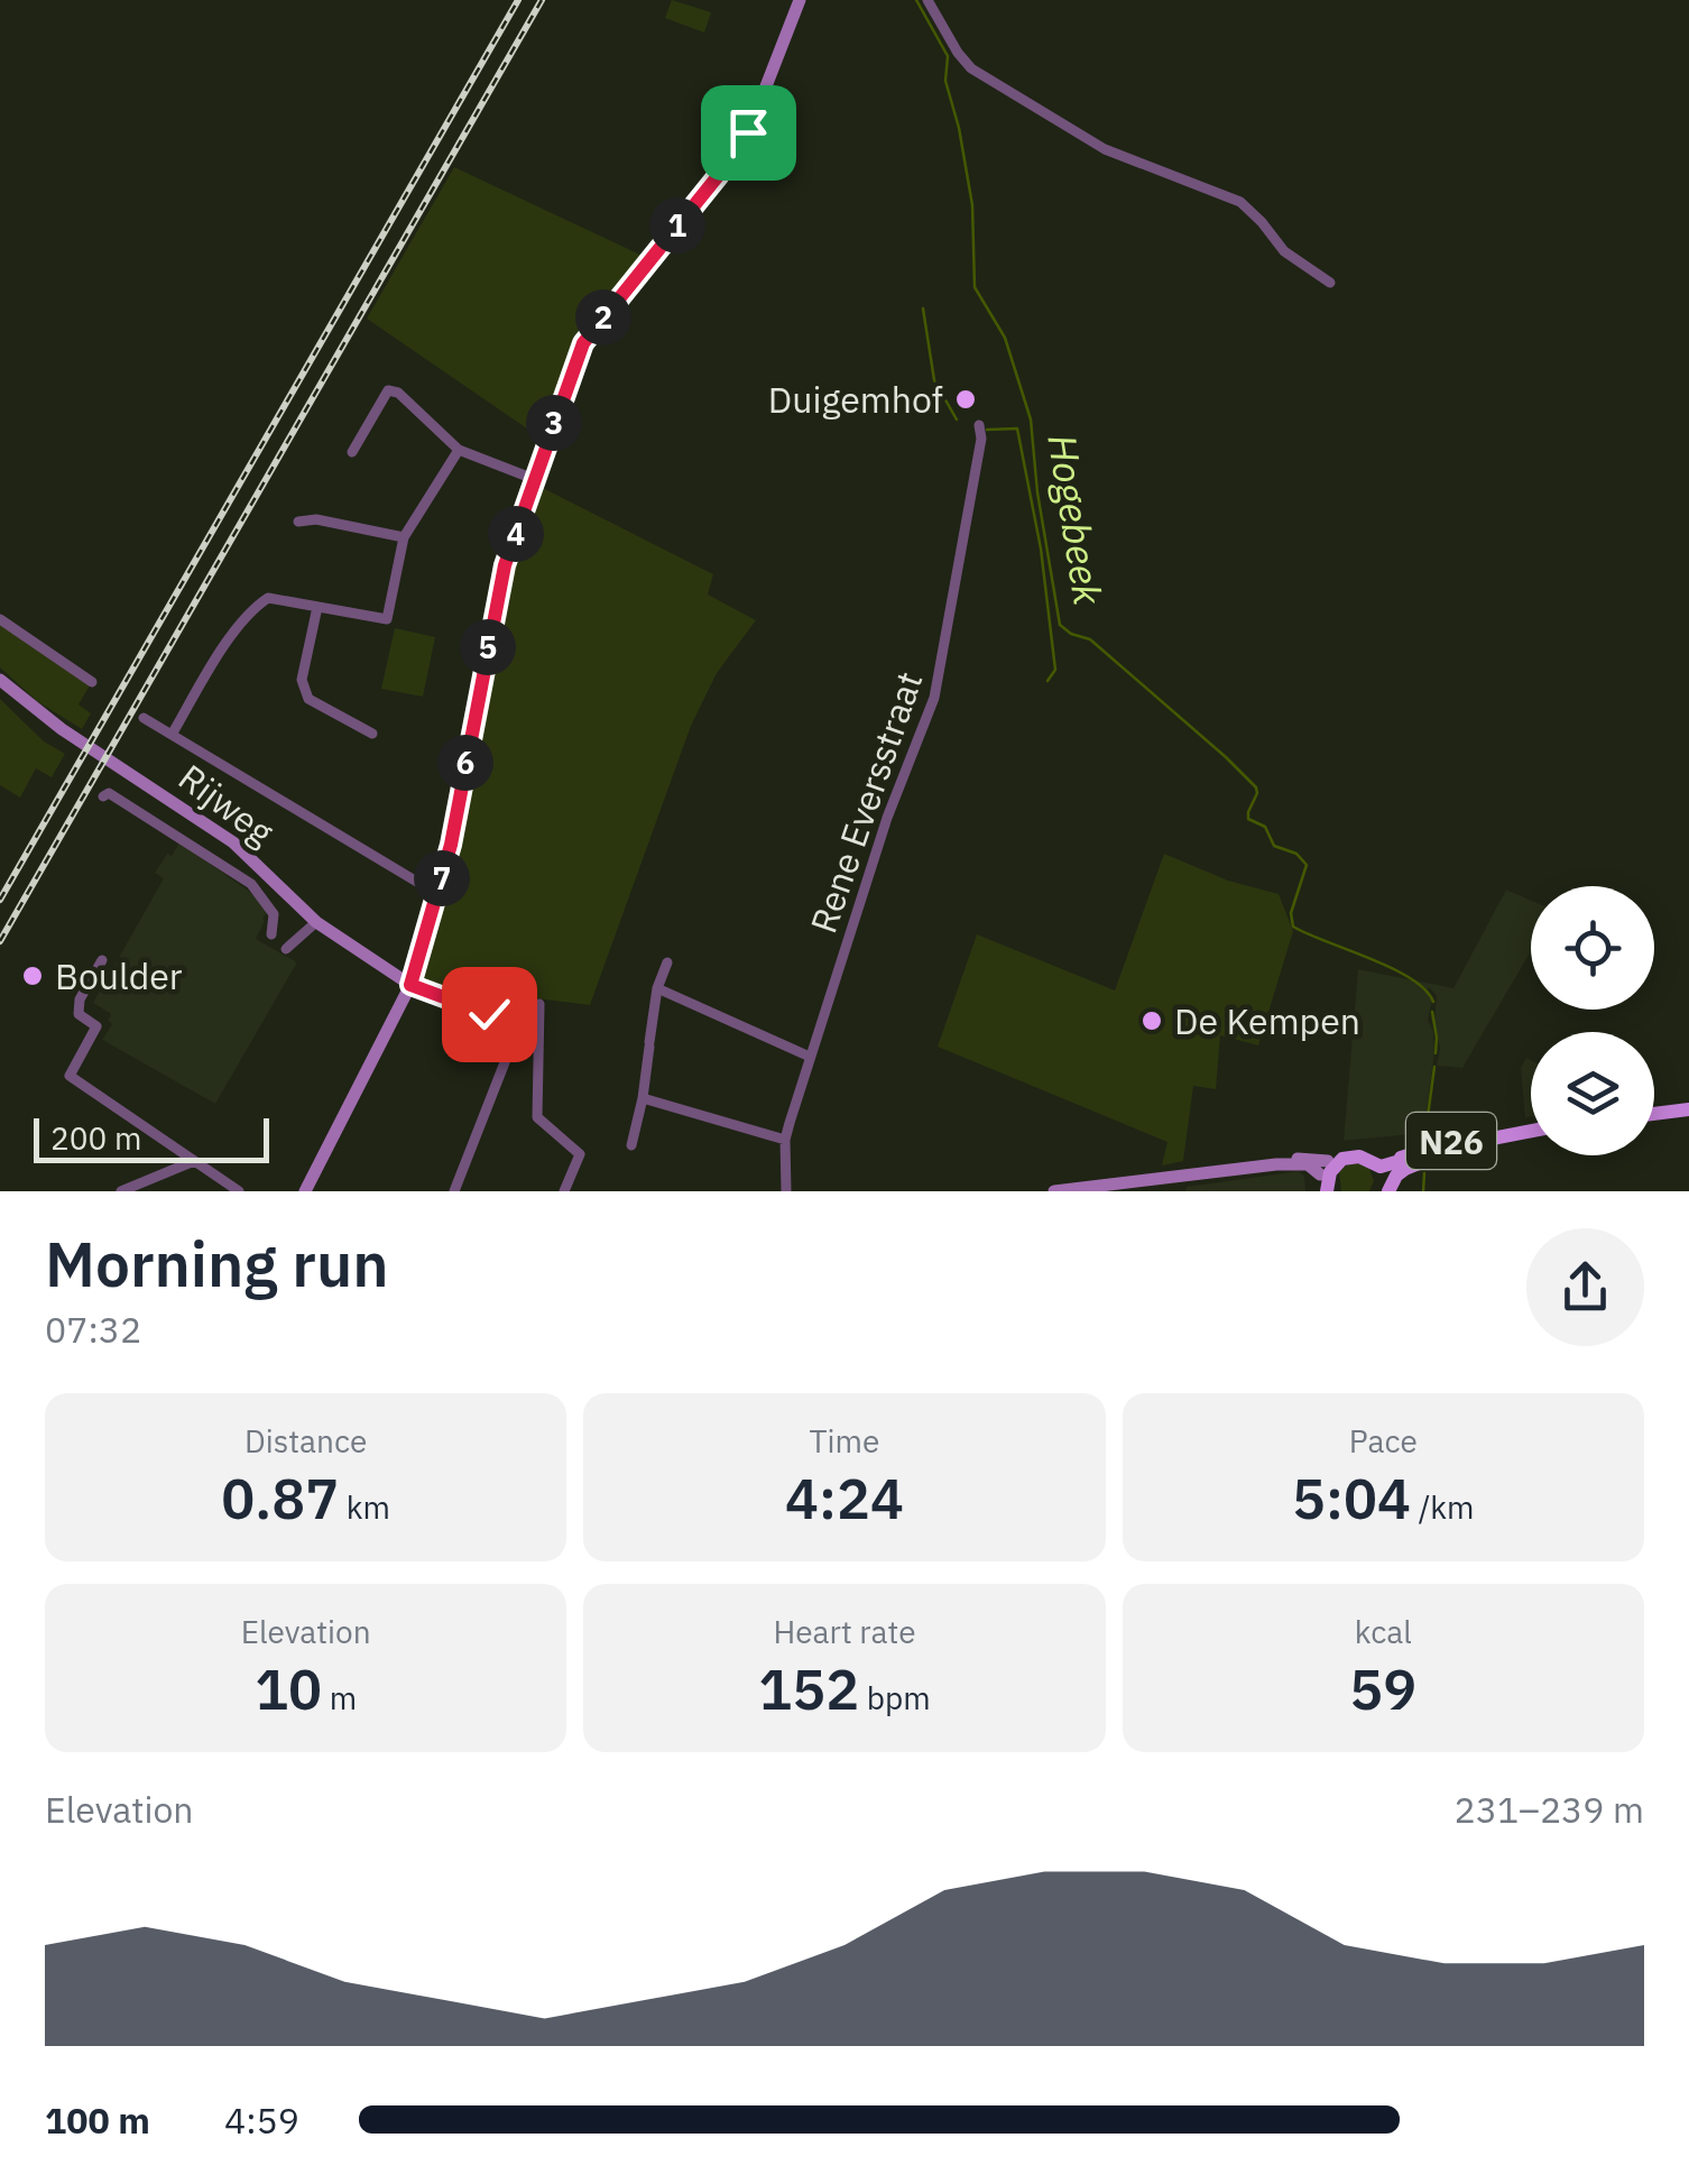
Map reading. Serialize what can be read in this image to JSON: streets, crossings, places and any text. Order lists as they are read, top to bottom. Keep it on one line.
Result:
{"streets":{"main road":["N26"],"street":["Rene Eversstraat","Rijweg"]},"water":["Hogebeek"],"places":["Duigemhof","Boulder","De Kempen"],"scale_bar":"200 m","page":{"pins":["1","2","3","4","5","6","7"],"scale":"200 m","heading":["Morning run","07:32"],"stats":[["Distance","0.87 km"],["Time","4:24"],["Pace","5:04 /km"],["Elevation","10 m"],["Heart rate","152 bpm"],["kcal","59"]],"chart":["Elevation","231–239 m"],"list":[{"name":"100 m","note":"4:59"}]}}
